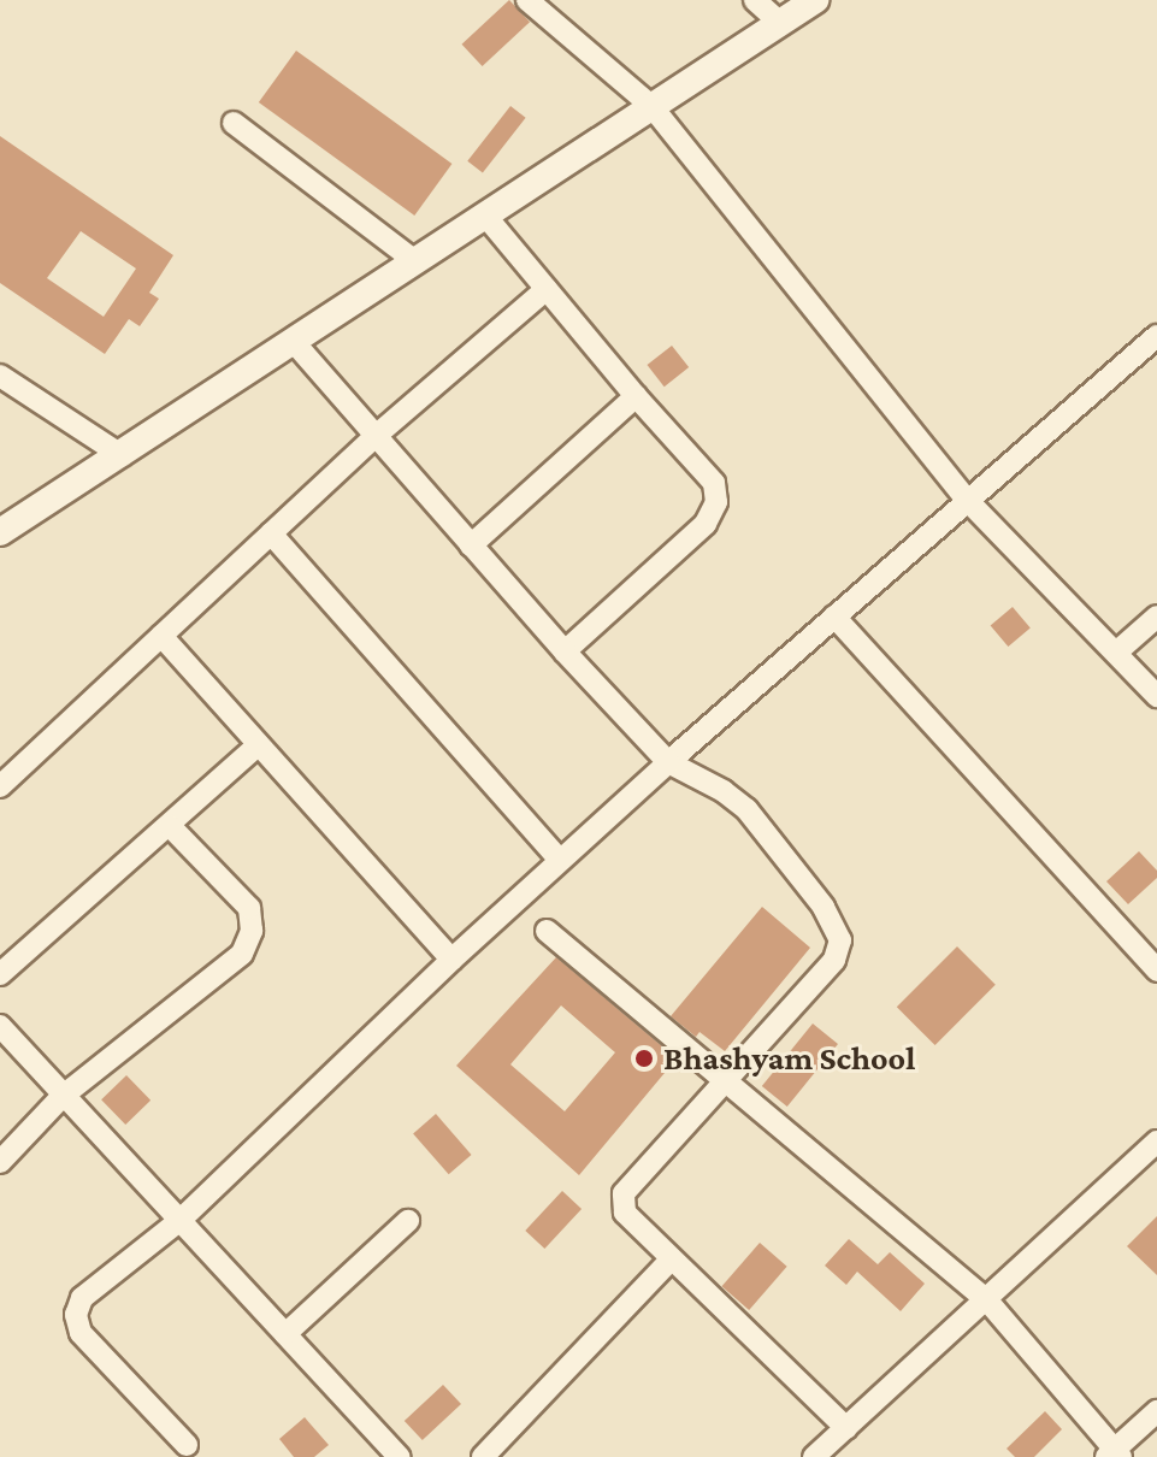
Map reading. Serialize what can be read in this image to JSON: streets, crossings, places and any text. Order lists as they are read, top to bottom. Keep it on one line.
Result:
{"places":["Bhashyam School"]}
